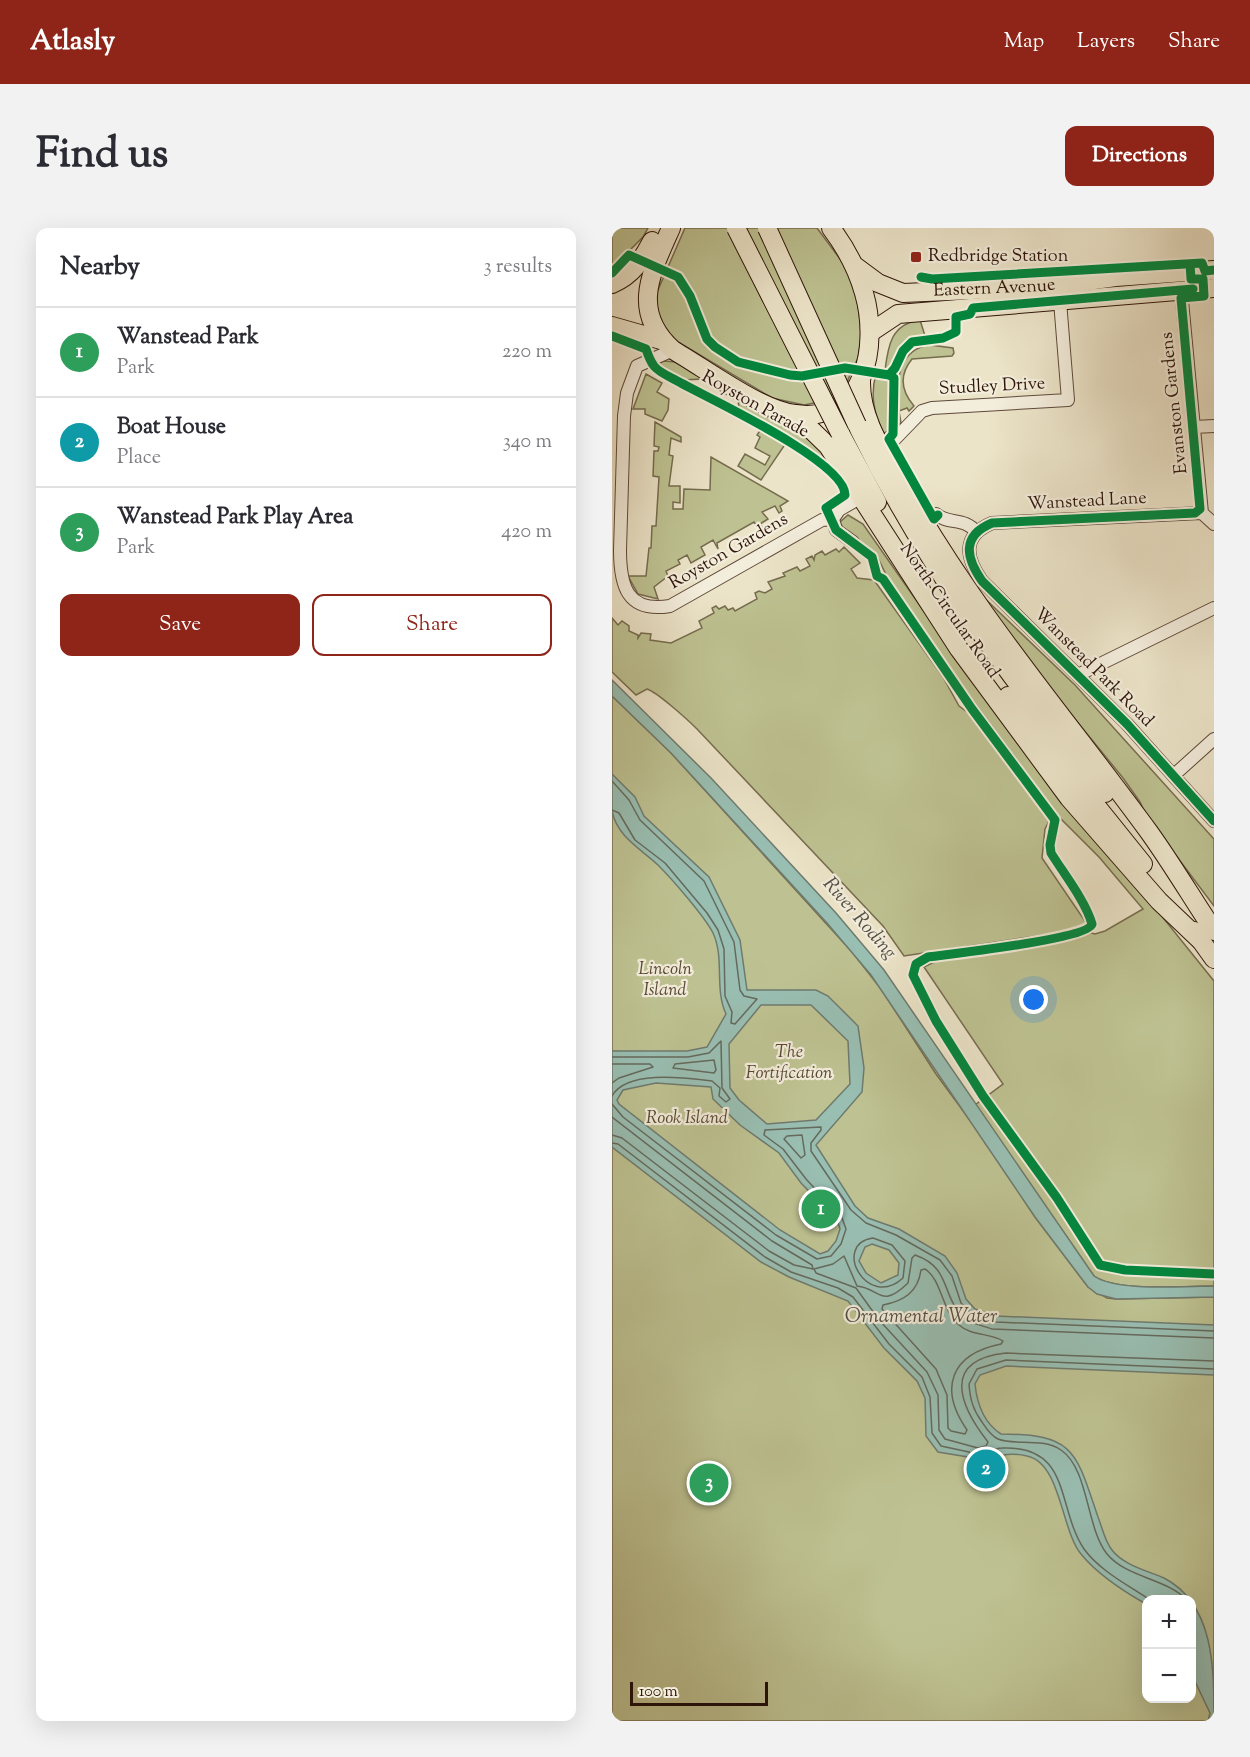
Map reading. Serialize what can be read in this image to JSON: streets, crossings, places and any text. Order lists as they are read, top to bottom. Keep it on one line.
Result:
{"streets":{"highway":["Eastern Avenue","North Circular Road"],"street":["Studley Drive","Evanston Gardens","Wanstead Lane","Royston Gardens","Wanstead Park Road"],"cycle path":["Royston Parade"]},"crossings":[["Eastern Avenue","Studley Drive"],["Eastern Avenue","Evanston Gardens"],["Evanston Gardens","Wanstead Lane"],["Wanstead Lane","Wanstead Park Road"]],"water":["River Roding","Ornamental Water"],"parks":["Lincoln Island","The Fortification","Rook Island"],"places":{"transit":["Redbridge Station"]},"scale_bar":"100 m","page":{"header":"Atlasly","nav":["Map","Layers","Share"],"title":"Find us","buttons":["Directions",["Save","Share"]],"heading":["Nearby","3 results"],"list":[{"mark":"1","name":"Wanstead Park","note":"Park","value":"220 m"},{"mark":"2","name":"Boat House","note":"Place","value":"340 m"},{"mark":"3","name":"Wanstead Park Play Area","note":"Park","value":"420 m"}],"pins":["1","2","3"],"map_buttons":["+","−"],"scale":"100 m"}}
